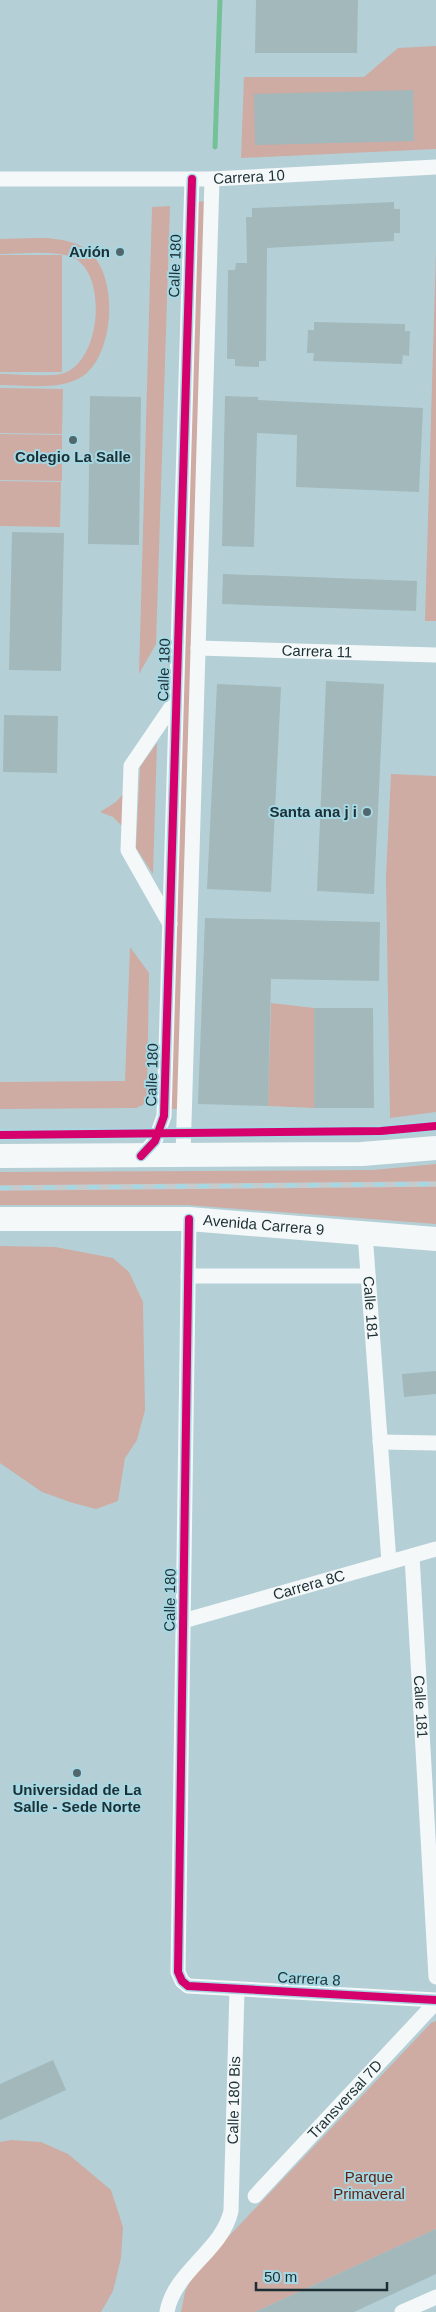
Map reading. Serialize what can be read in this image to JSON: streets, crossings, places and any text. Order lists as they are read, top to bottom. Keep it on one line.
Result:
{"streets":{"main road":["Avenida Carrera 9"],"street":["Carrera 10","Calle 180","Carrera 11","Calle 181","Carrera 8C","Carrera 8","Transversal 7D","Calle 180 Bis"]},"crossings":[["Carrera 10","Calle 180"],["Calle 180","Avenida Carrera 9"],["Calle 180","Carrera 8C"],["Calle 180","Carrera 8"],["Avenida Carrera 9","Calle 181"],["Calle 181","Carrera 8C"],["Carrera 8","Transversal 7D"],["Carrera 8","Calle 180 Bis"]],"parks":["Parque Primaveral"],"places":["Avión","Colegio La Salle","Santa ana j i","Universidad de La Salle - Sede Norte"],"scale_bar":"50 m"}
